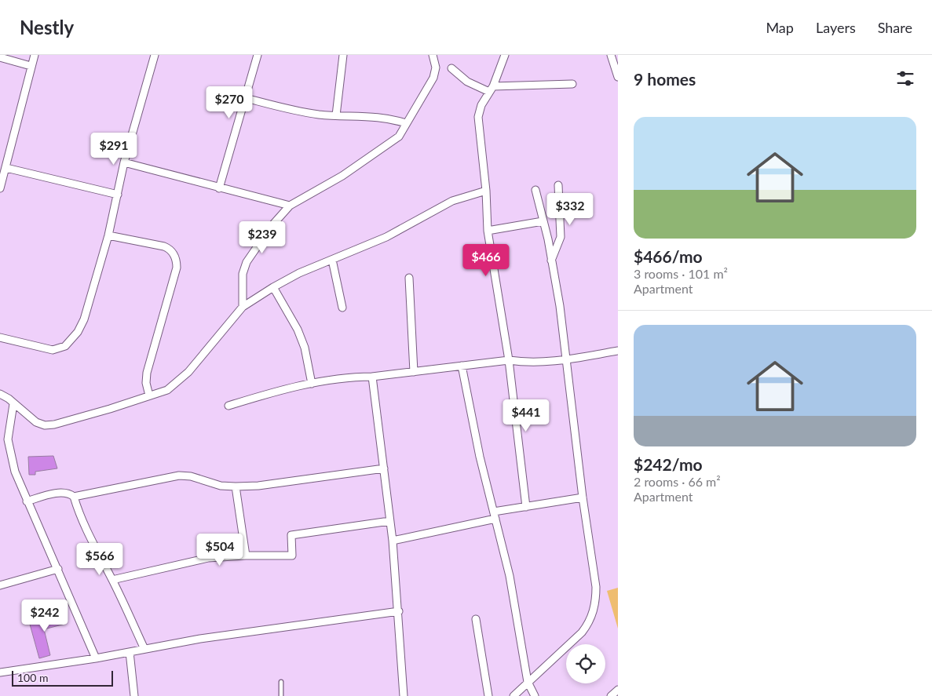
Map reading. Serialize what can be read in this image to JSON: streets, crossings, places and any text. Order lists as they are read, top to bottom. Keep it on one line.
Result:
{"scale_bar":"100 m","page":{"header":"Nestly","nav":["Map","Layers","Share"],"heading":"9 homes","price":["$270","$291","$332","$239","$466","$441","$504","$566","$242"],"list":[{"name":"$466/mo","note":"3 rooms · 101 m² · Apartment"},{"name":"$242/mo","note":"2 rooms · 66 m² · Apartment"}],"scale":"100 m"}}
